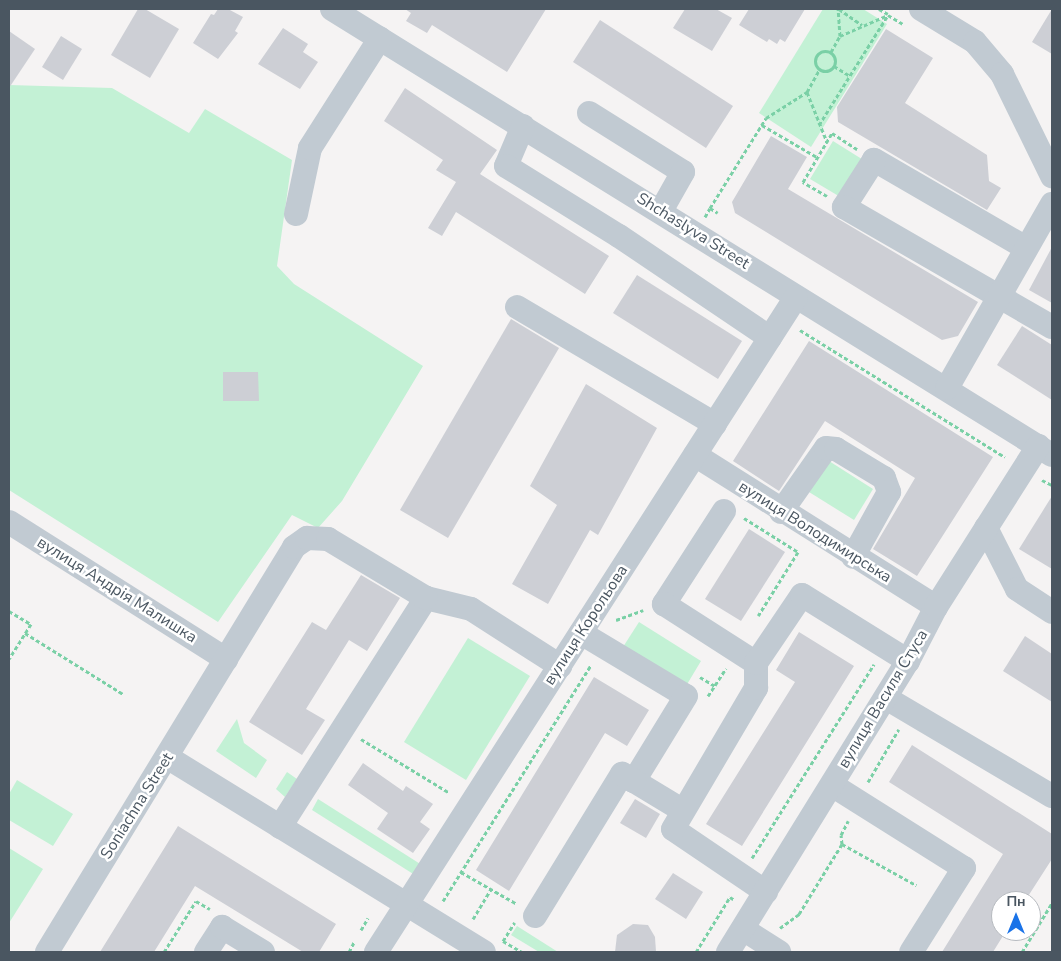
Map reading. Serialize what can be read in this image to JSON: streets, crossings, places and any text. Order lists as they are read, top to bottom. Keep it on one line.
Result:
{"streets":{"street":["Shchaslyva Street","вулиця Володимирська","вулиця Андрія Малишка","вулиця Корольова","вулиця Василя Стуса","Soniachna Street"]},"crossings":[["Shchaslyva Street","вулиця Корольова"],["Shchaslyva Street","вулиця Василя Стуса"],["вулиця Володимирська","вулиця Корольова"],["вулиця Володимирська","вулиця Василя Стуса"],["вулиця Андрія Малишка","Soniachna Street"],["вулиця Корольова","Soniachna Street"]],"north":"top"}
